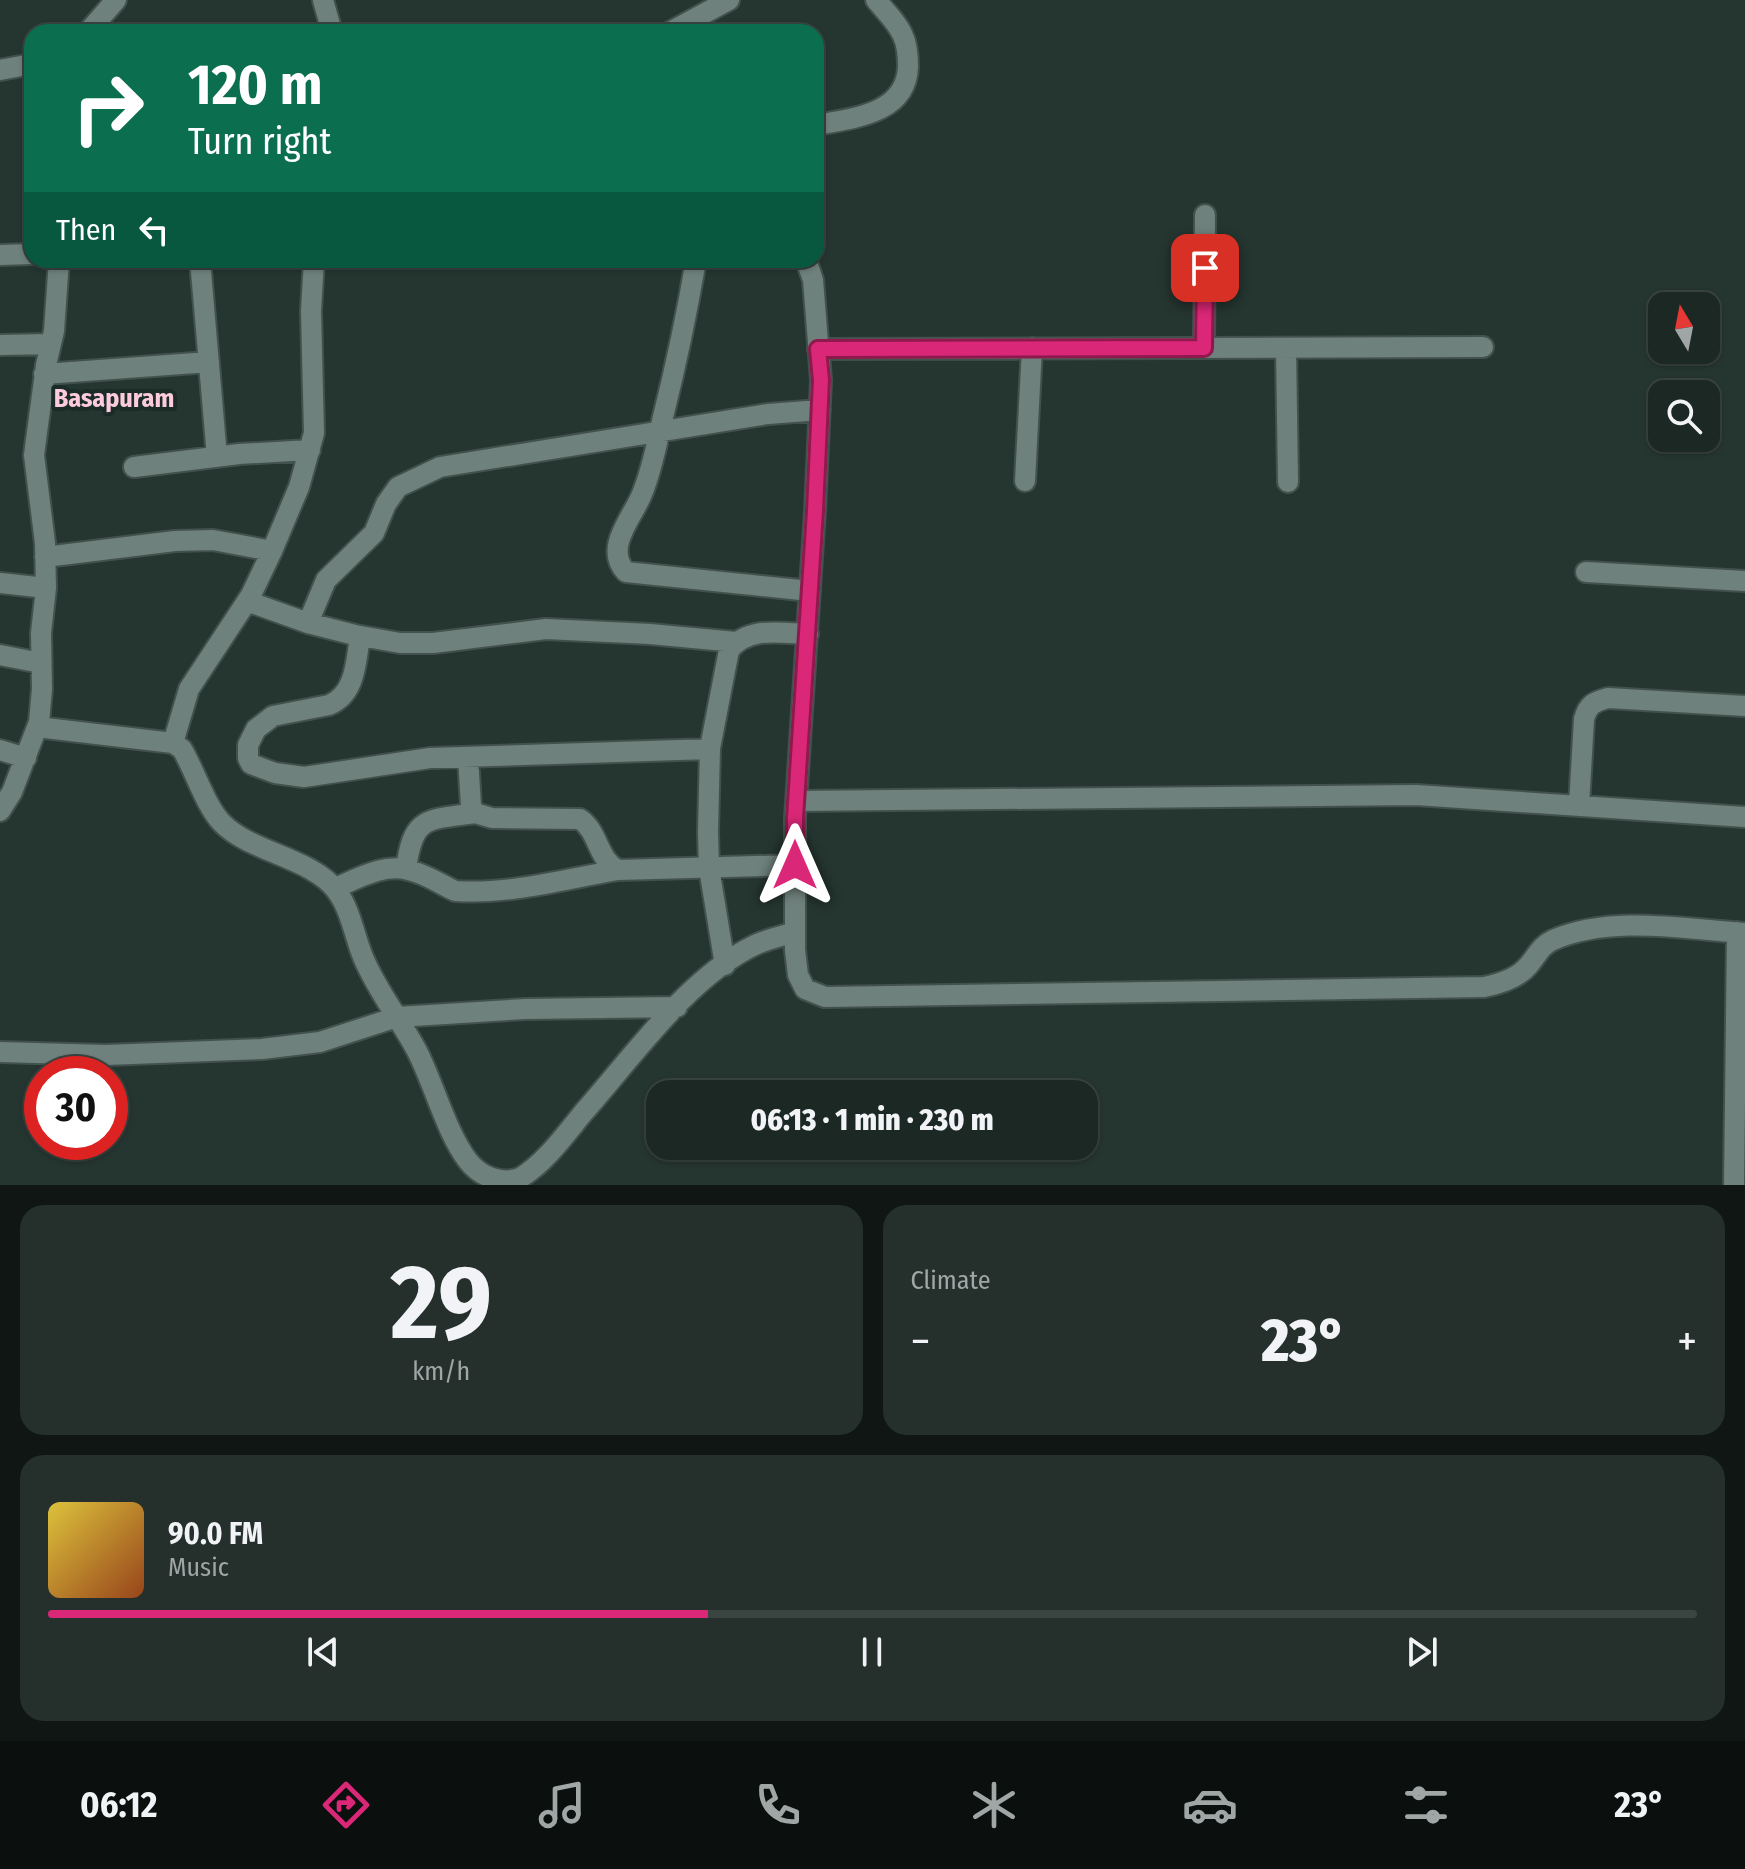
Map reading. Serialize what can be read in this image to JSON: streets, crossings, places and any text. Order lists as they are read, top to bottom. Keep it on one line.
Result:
{"districts":["Basapuram"],"north":"top","page":{"turn":["120 m","Turn right"],"then":"Then","limit":"30","trip":"06:13 · 1 min · 230 m","tile":[["29","km/h"],"Climate"],"heat":["−","23°","+"],"song":["90.0 FM","Music"],"tabs":["06:12","23°"]}}
